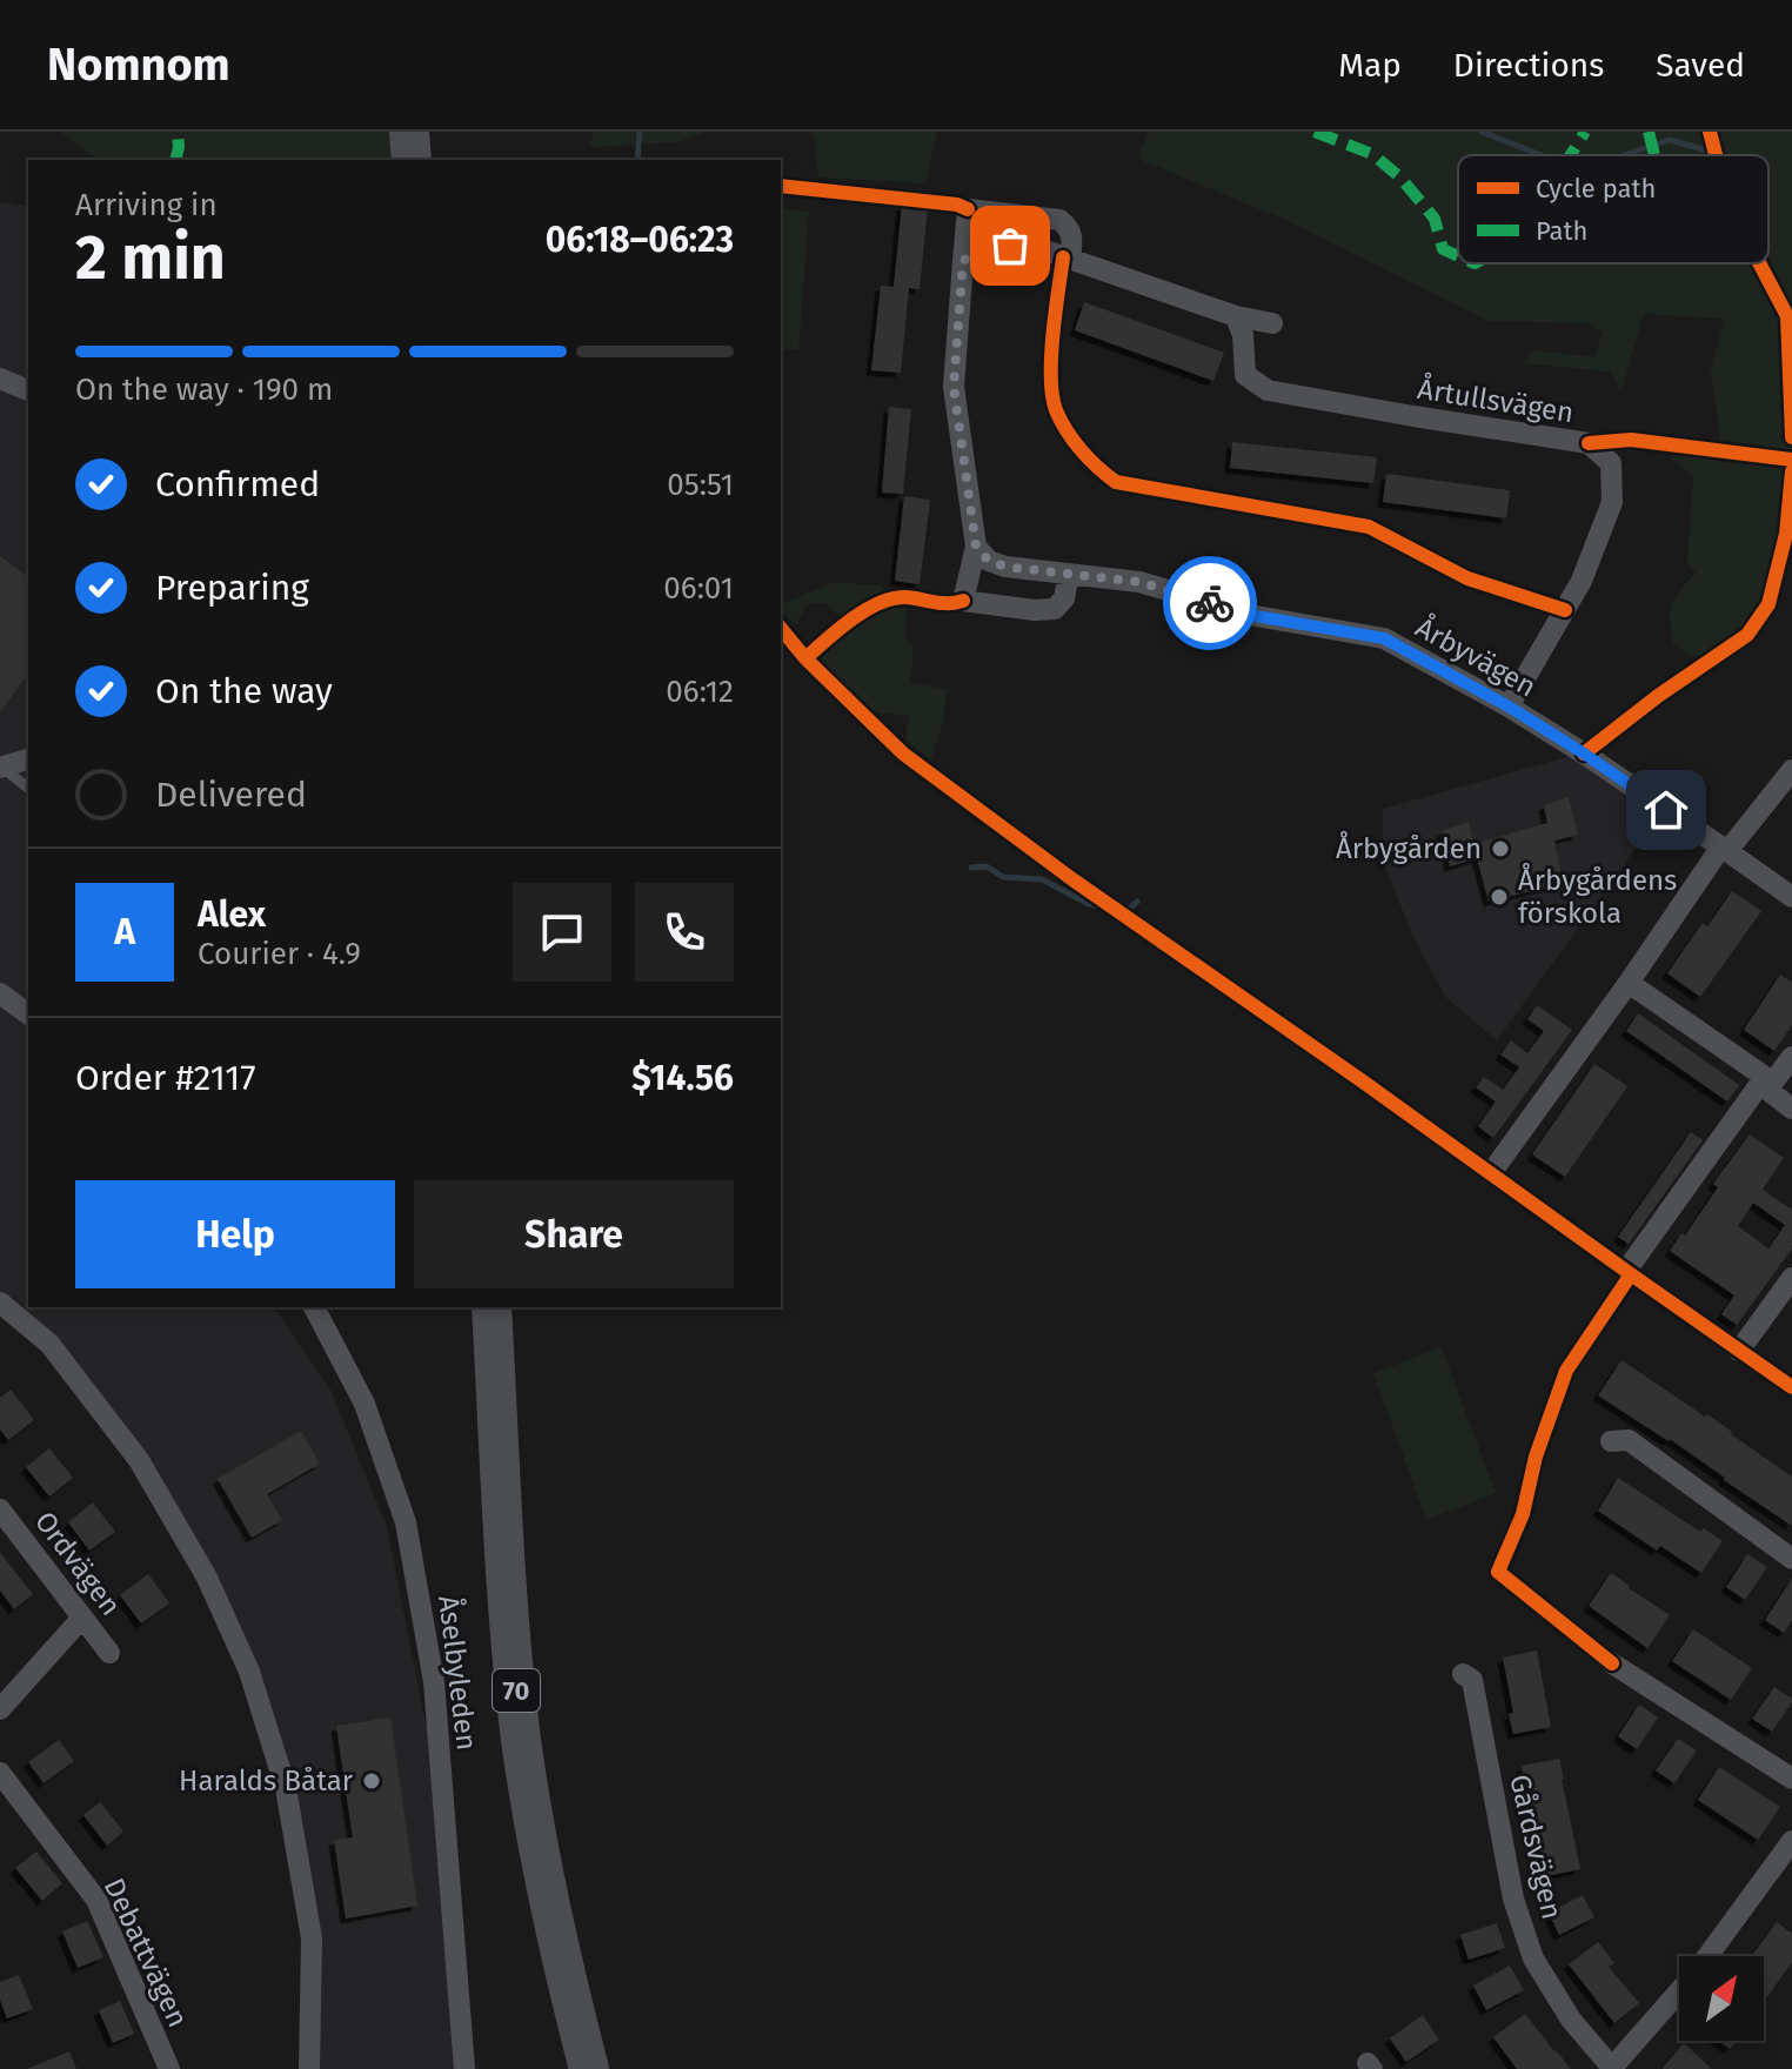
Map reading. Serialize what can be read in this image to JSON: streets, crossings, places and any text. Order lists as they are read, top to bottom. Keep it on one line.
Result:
{"streets":{"highway":["70"],"street":["Årtullsvägen","Årbyvägen","Ordvägen","Åselbyleden","Gårdsvägen","Debattvägen"]},"crossings":[["Årtullsvägen","Årbyvägen"]],"places":["Årbygården","Årbygårdens förskola","Haralds Båtar"],"legend":["Cycle path","Path"],"north":"top right","page":{"header":"Nomnom","nav":["Map","Directions","Saved"],"heading":["2 min","Arriving in","06:18–06:23"],"panel":["Alex","Courier · 4.9","Order #2117","$14.56"],"bar":"On the way · 190 m","list":[["Confirmed","05:51"],["Preparing","06:01"],["On the way","06:12"],"Delivered"],"round":"A","buttons":["Help","Share"]}}
